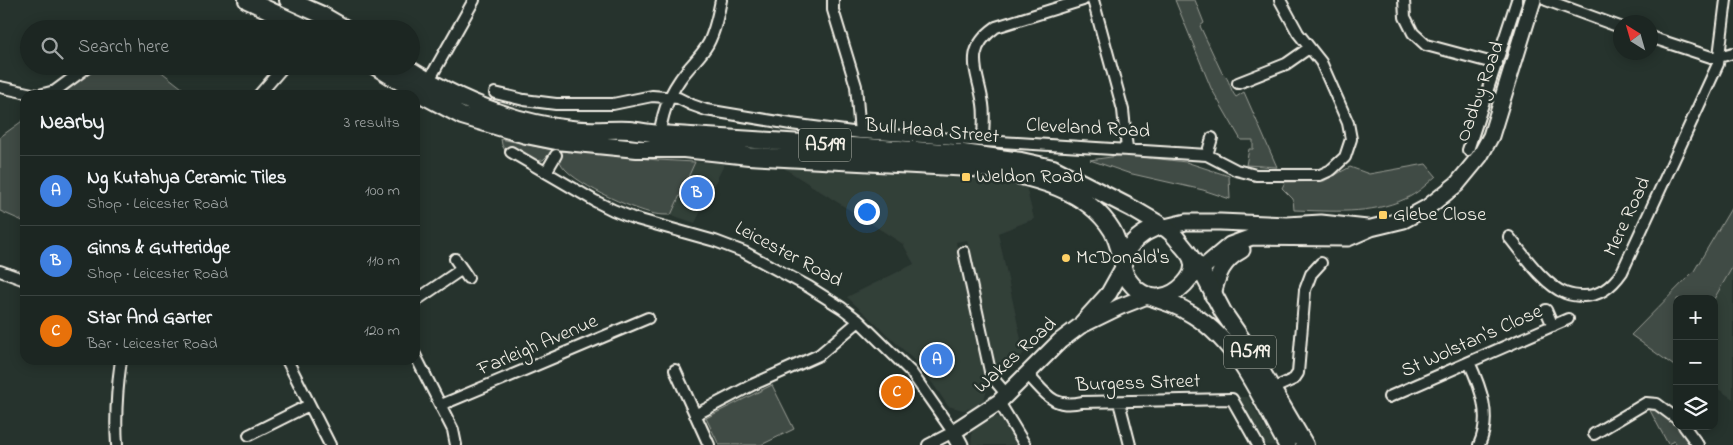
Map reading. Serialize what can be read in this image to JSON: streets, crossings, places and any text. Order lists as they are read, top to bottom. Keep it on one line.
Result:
{"streets":{"main road":["Oadby Road","Bull Head Street","A5199","Wakes Road"],"street":["Cleveland Road","Mere Road","Leicester Road","St Wolstan's Close","Farleigh Avenue","Burgess Street"]},"crossings":[["Oadby Road","Bull Head Street"],["Oadby Road","A5199"],["Oadby Road","Wakes Road"],["Bull Head Street","A5199"],["Bull Head Street","Wakes Road"],["A5199","Wakes Road"],["Leicester Road","Wakes Road"],["Wakes Road","Burgess Street"]],"places":{"transit":["Weldon Road","Glebe Close"],"other":["McDonald's"]},"north":"top left","page":{"search":"Search here","heading":["Nearby","3 results"],"list":[{"mark":"A","name":"Ng Kutahya Ceramic Tiles","note":"Shop · Leicester Road","value":"100 m"},{"mark":"B","name":"Ginns & Gutteridge","note":"Shop · Leicester Road","value":"110 m"},{"mark":"C","name":"Star And Garter","note":"Bar · Leicester Road","value":"120 m"}],"pins":["B","A","C"],"map_buttons":["+","−"]}}
